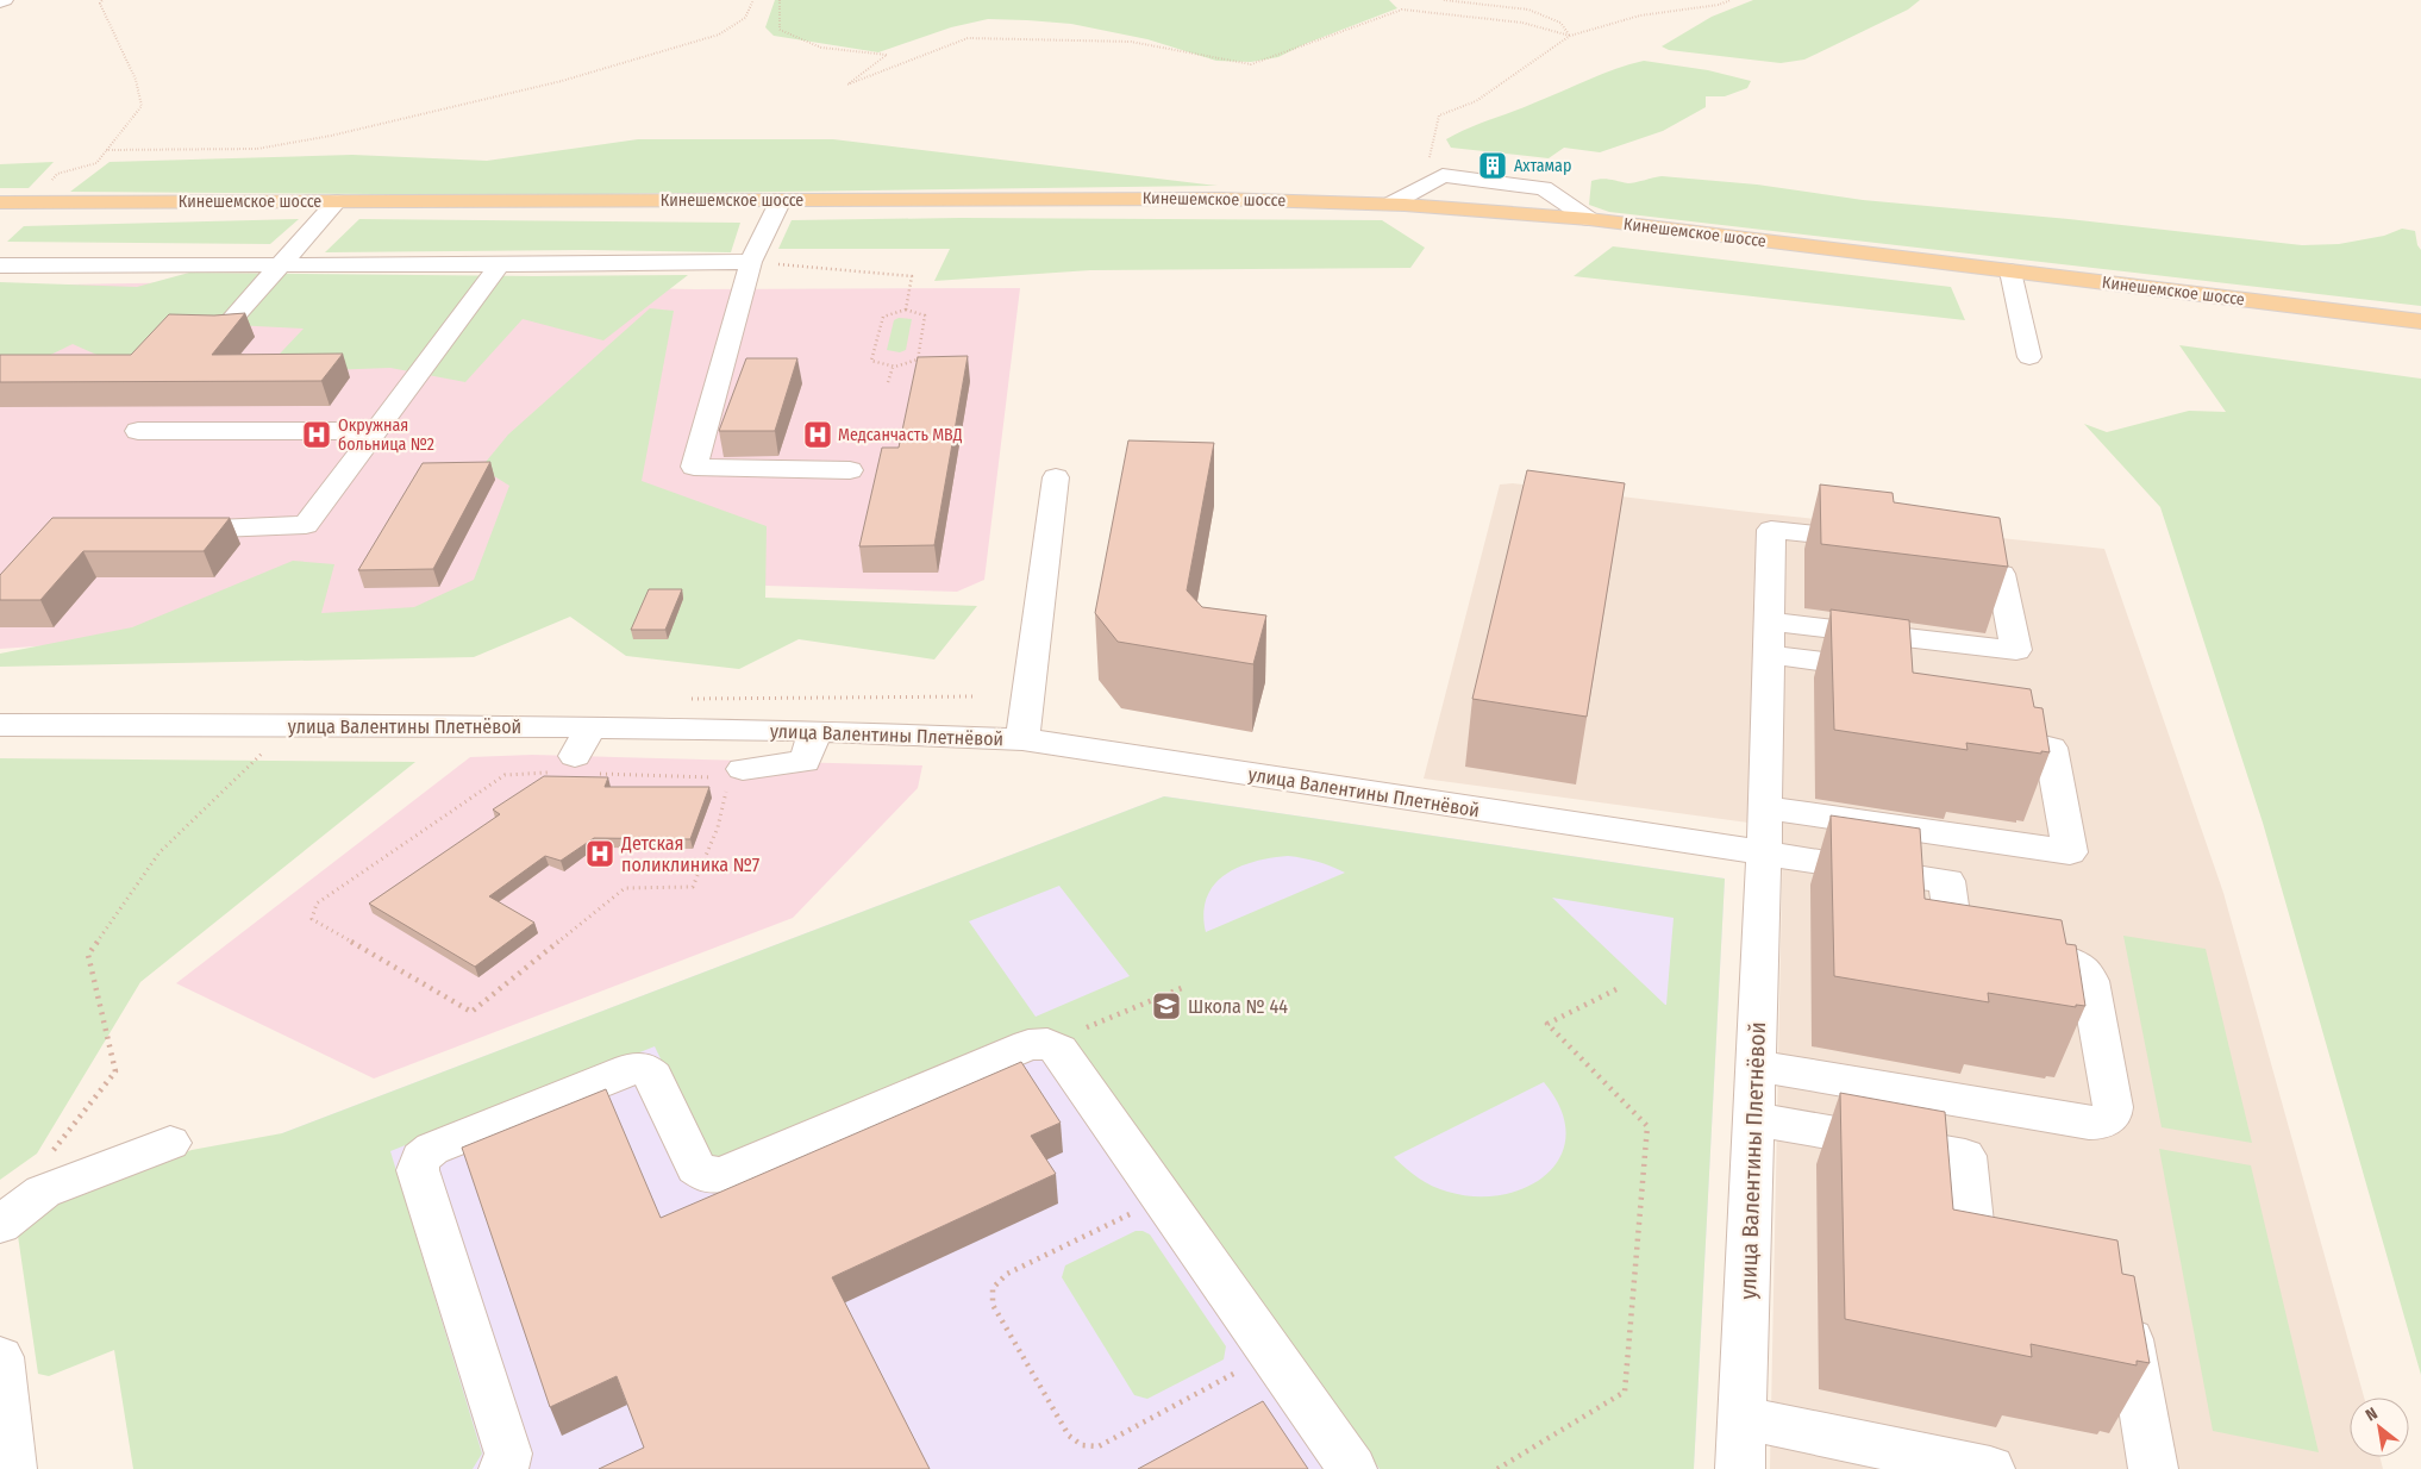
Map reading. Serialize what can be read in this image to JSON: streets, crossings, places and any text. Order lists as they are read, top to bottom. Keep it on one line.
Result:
{"streets":{"main road":["Кинешемское шоссе"],"street":["улица Валентины Плетнёвой"]},"places":{"building":["Ахтамар"],"hospital":["Окружная больница №2","Медсанчасть МВД","Детская поликлиника №7"],"school or university":["Школа № 44"]},"north":"top left"}
